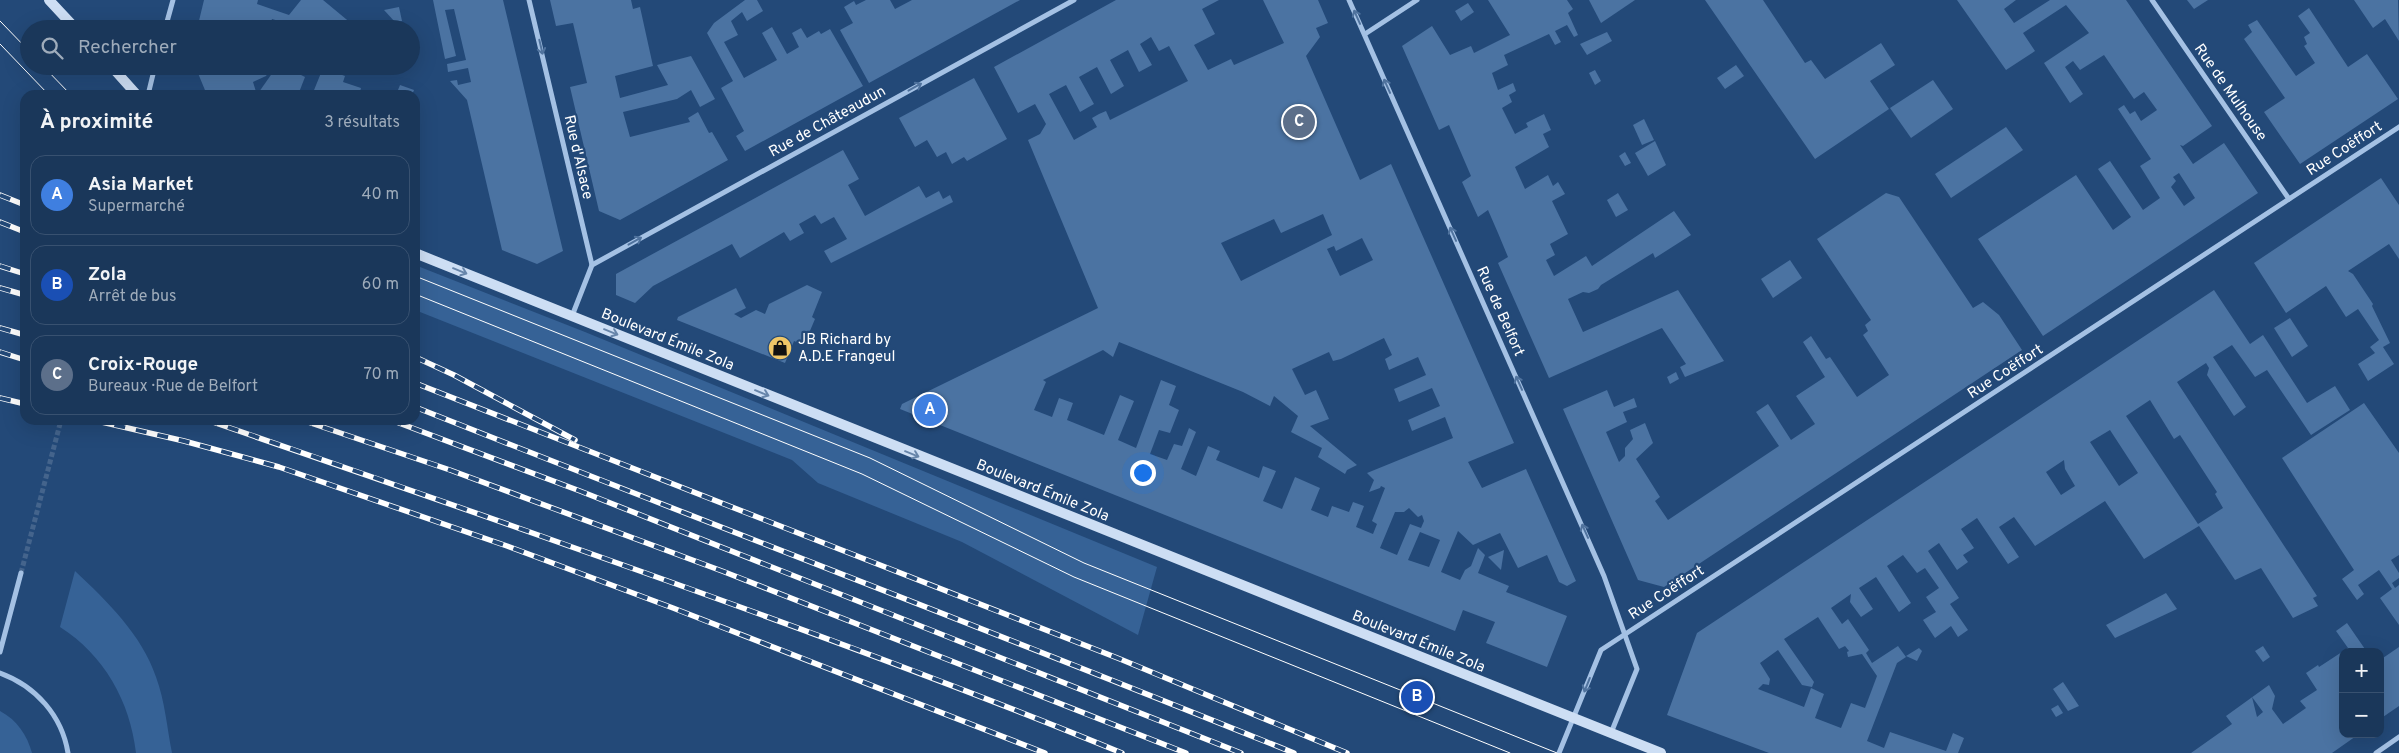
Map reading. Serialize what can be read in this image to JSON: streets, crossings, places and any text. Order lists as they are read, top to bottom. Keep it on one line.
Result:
{"streets":{"main road":["Boulevard Émile Zola"],"street":["Rue de Mulhouse","Rue de Châteaudun","Rue Coëffort","Rue d'Alsace","Rue de Belfort"]},"crossings":[["Rue de Mulhouse","Rue Coëffort"],["Rue de Châteaudun","Rue d'Alsace"],["Rue Coëffort","Rue de Belfort"],["Rue Coëffort","Boulevard Émile Zola"],["Rue de Belfort","Boulevard Émile Zola"]],"one_way":["Rue de Châteaudun","Rue d'Alsace","Rue de Belfort","Boulevard Émile Zola"],"places":{"shop":["JB Richard by A.D.E Frangeul"]},"page":{"search":"Rechercher","heading":["À proximité","3 résultats"],"pins":["C","A","B"],"list":[{"mark":"A","name":"Asia Market","note":"Supermarché","value":"40 m"},{"mark":"B","name":"Zola","note":"Arrêt de bus","value":"60 m"},{"mark":"C","name":"Croix-Rouge","note":"Bureaux · Rue de Belfort","value":"70 m"}],"map_buttons":["+","−"]}}
